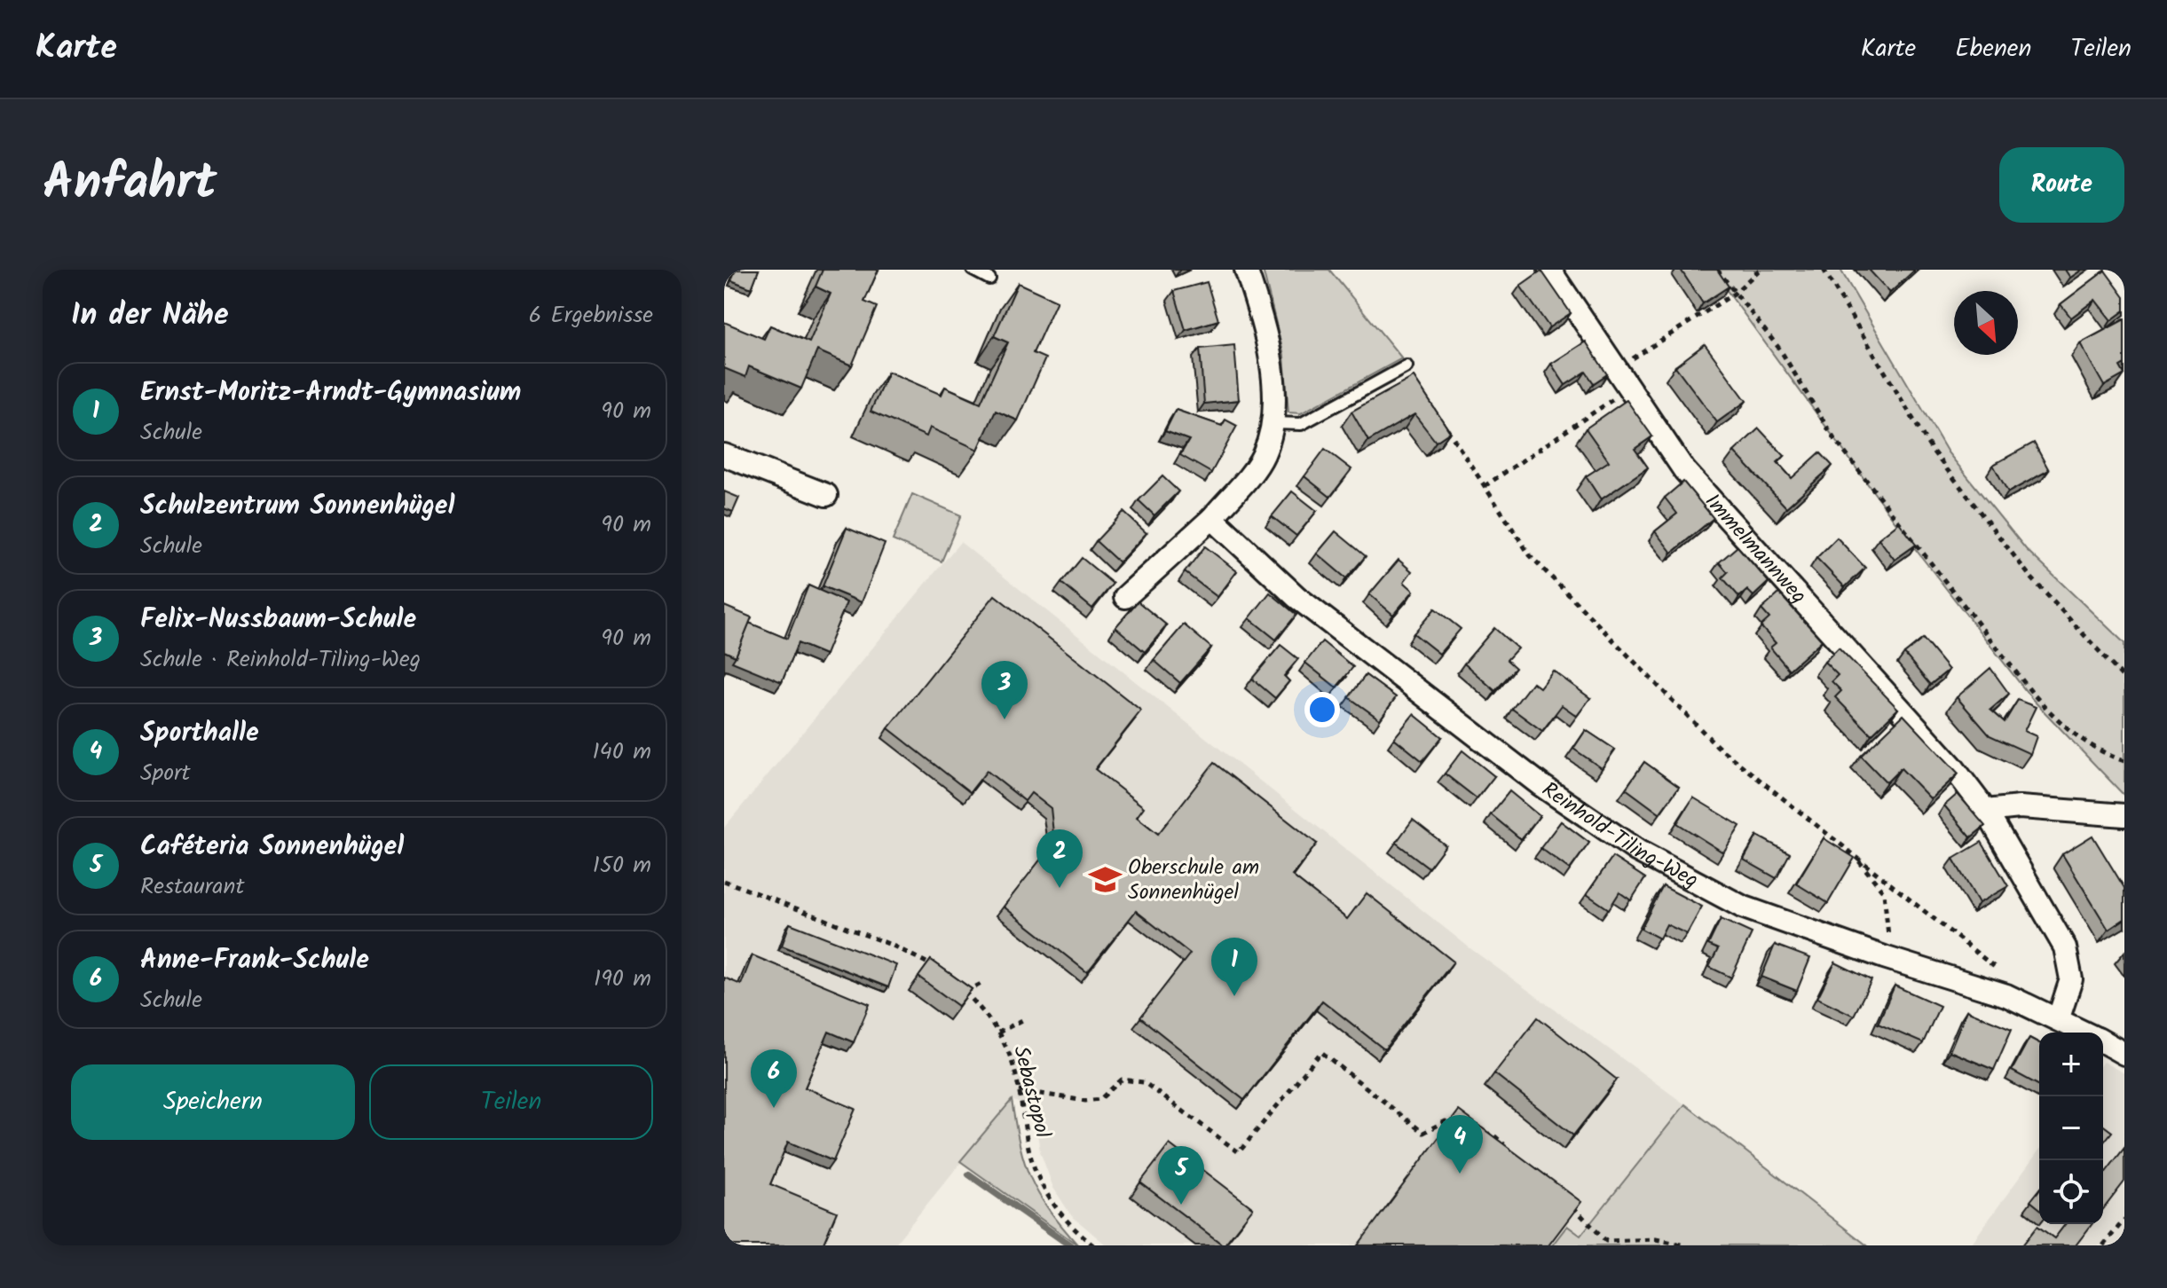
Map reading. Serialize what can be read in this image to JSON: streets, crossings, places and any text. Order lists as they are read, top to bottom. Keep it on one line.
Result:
{"streets":{"street":["Immelmannweg","Reinhold-Tiling-Weg"],"path":["Sebastopol"]},"crossings":[["Immelmannweg","Reinhold-Tiling-Weg"]],"places":{"school or university":["Oberschule am Sonnenhügel"]},"north":"bottom right","page":{"header":"Karte","nav":["Karte","Ebenen","Teilen"],"title":"Anfahrt","buttons":["Route",["Speichern","Teilen"]],"heading":["In der Nähe","6 Ergebnisse"],"list":[{"mark":"1","name":"Ernst-Moritz-Arndt-Gymnasium","note":"Schule","value":"90 m"},{"mark":"2","name":"Schulzentrum Sonnenhügel","note":"Schule","value":"90 m"},{"mark":"3","name":"Felix-Nussbaum-Schule","note":"Schule · Reinhold-Tiling-Weg","value":"90 m"},{"mark":"4","name":"Sporthalle","note":"Sport","value":"140 m"},{"mark":"5","name":"Caféteria Sonnenhügel","note":"Restaurant","value":"150 m"},{"mark":"6","name":"Anne-Frank-Schule","note":"Schule","value":"190 m"}],"pins":["3","2","1","6","4","5"],"map_buttons":["+","−"]}}
